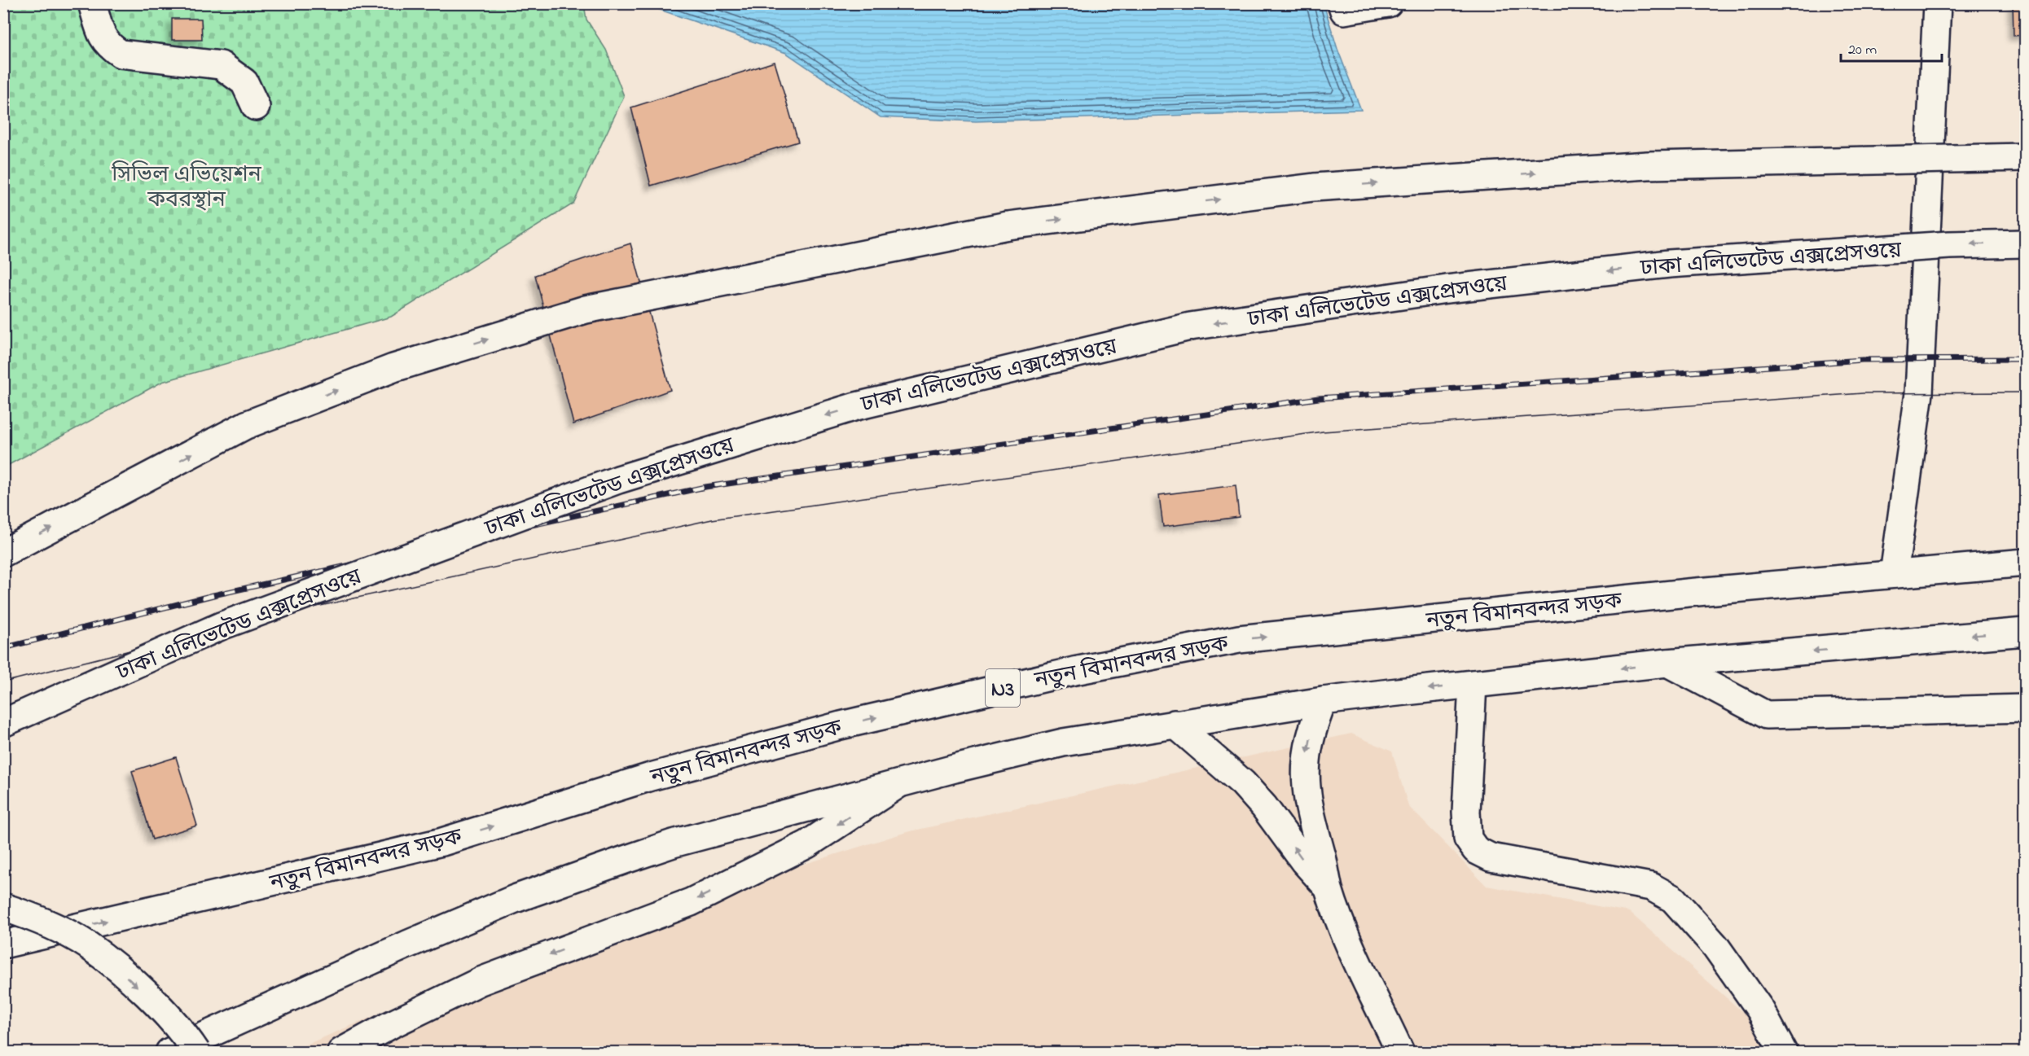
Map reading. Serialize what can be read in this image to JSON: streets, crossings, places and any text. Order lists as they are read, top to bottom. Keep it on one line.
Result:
{"streets":{"main road":["ঢাকা এলিভেটেড এক্সপ্রেসওয়ে","নতুন বিমানবন্দর সড়ক","N3"]},"parks":["সিভিল এভিয়েশন কবরস্থান"],"scale_bar":"20 m"}
